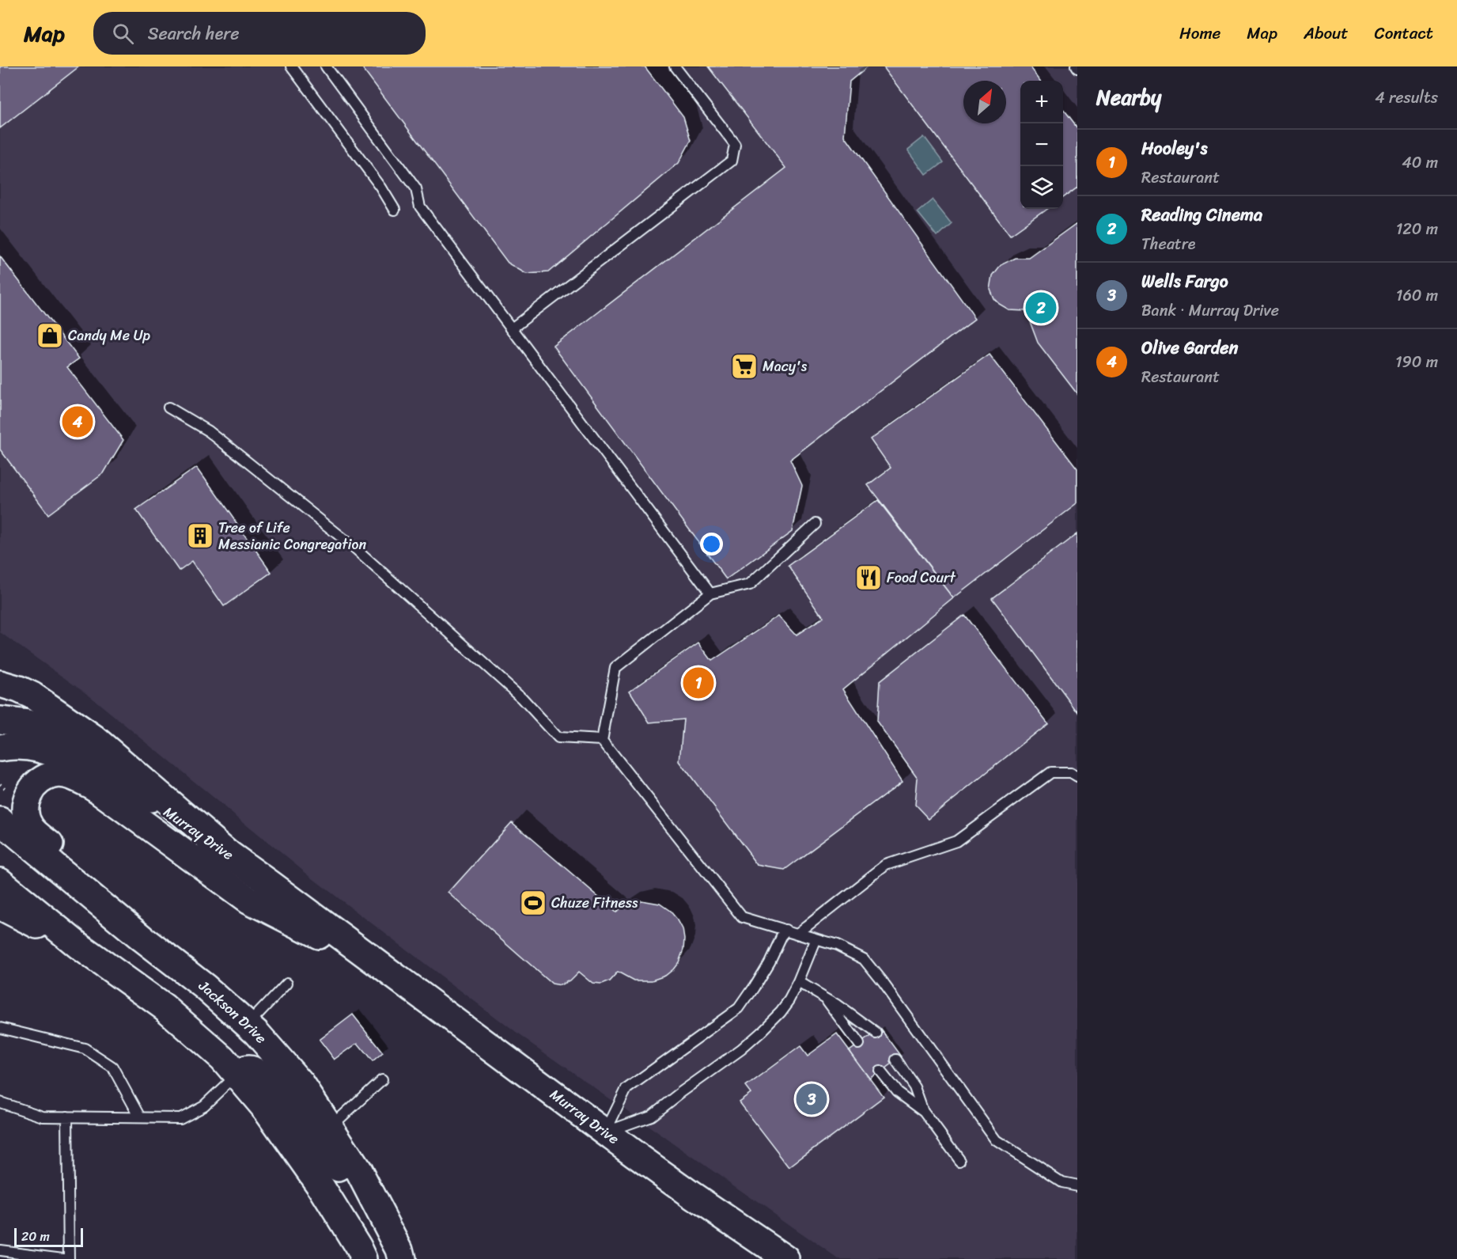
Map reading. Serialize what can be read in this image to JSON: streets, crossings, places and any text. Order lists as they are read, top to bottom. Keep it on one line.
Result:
{"streets":{"main road":["Murray Drive","Jackson Drive"]},"places":{"shop":["Candy Me Up"],"supermarket":["Macy's"],"building":["Tree of Life Messianic Congregation"],"restaurant":["Food Court"],"sports":["Chuze Fitness"]},"scale_bar":"20 m","north":"top right","page":{"header":"Map","search":"Search here","nav":["Home","Map","About","Contact"],"heading":["Nearby","4 results"],"map_buttons":["+","−"],"list":[{"mark":"1","name":"Hooley's","note":"Restaurant","value":"40 m"},{"mark":"2","name":"Reading Cinema","note":"Theatre","value":"120 m"},{"mark":"3","name":"Wells Fargo","note":"Bank · Murray Drive","value":"160 m"},{"mark":"4","name":"Olive Garden","note":"Restaurant","value":"190 m"}],"pins":["2","4","1","3"],"scale":"20 m"}}
